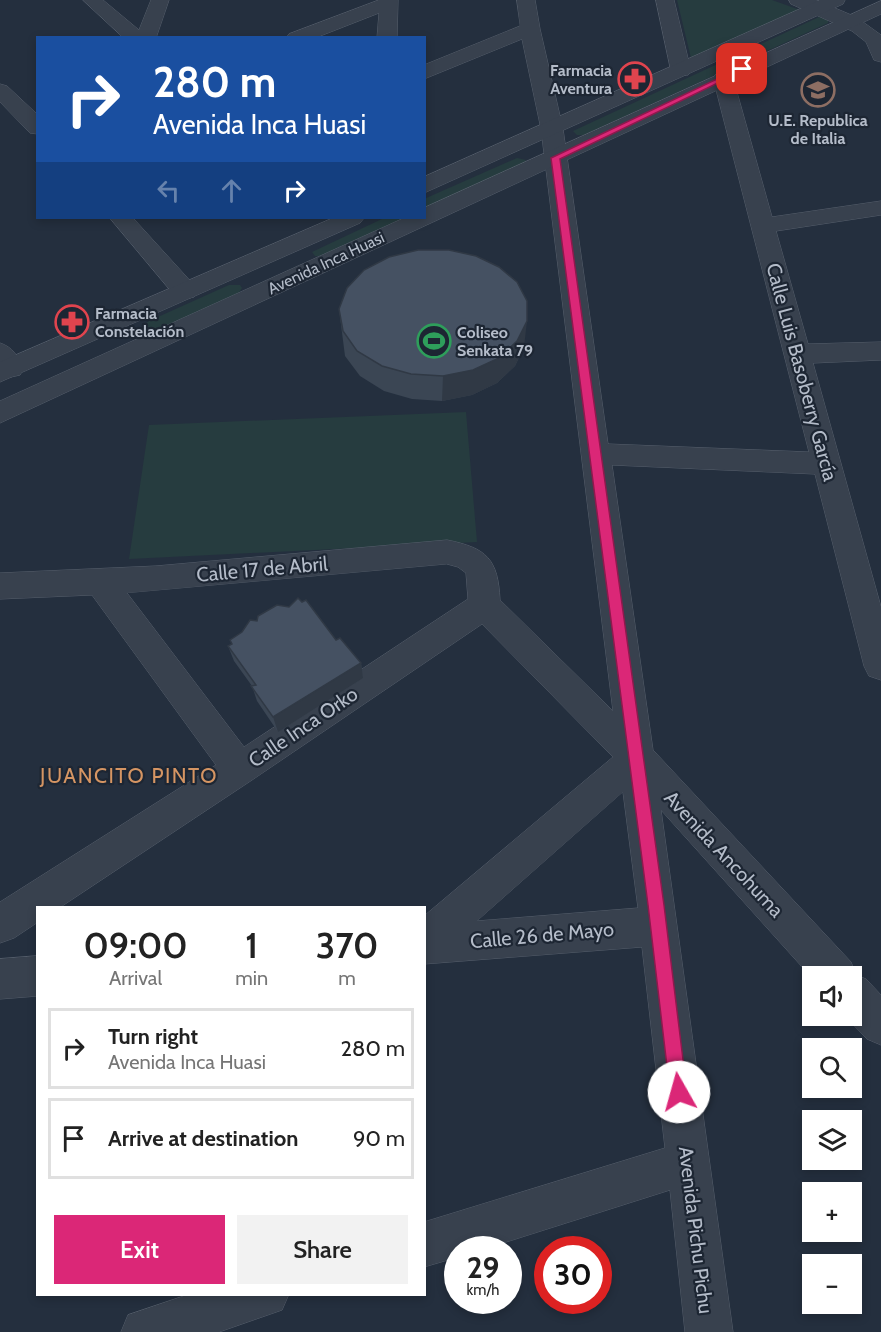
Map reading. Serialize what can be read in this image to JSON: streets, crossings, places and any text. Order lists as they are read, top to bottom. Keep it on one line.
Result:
{"streets":{"street":["Avenida Inca Huasi","Calle Luis Basoberry García","Calle 17 de Abril","Calle Inca Orko","Avenida Ancohuma","Calle 26 de Mayo","Avenida Pichu Pichu"]},"crossings":[["Avenida Inca Huasi","Calle Luis Basoberry García"],["Avenida Inca Huasi","Avenida Pichu Pichu"],["Calle 17 de Abril","Calle Inca Orko"],["Calle 17 de Abril","Avenida Ancohuma"],["Calle Inca Orko","Avenida Ancohuma"],["Avenida Ancohuma","Avenida Pichu Pichu"],["Calle 26 de Mayo","Avenida Pichu Pichu"]],"districts":["JUANCITO PINTO"],"places":{"pharmacy":["Farmacia Aventura","Farmacia Constelación"],"school or university":["U.E. Republica de Italia"],"sports":["Coliseo Senkata 79"]},"page":{"turn":["280 m","Avenida Inca Huasi"],"eta":["09:00","Arrival","1","min","370","m"],"map_buttons":["+","−"],"list":[{"name":"Turn right","note":"Avenida Inca Huasi","value":"280 m"},{"name":"Arrive at destination","value":"90 m"}],"buttons":["Exit","Share"],"speed":"29 km/h","limit":"30"}}
